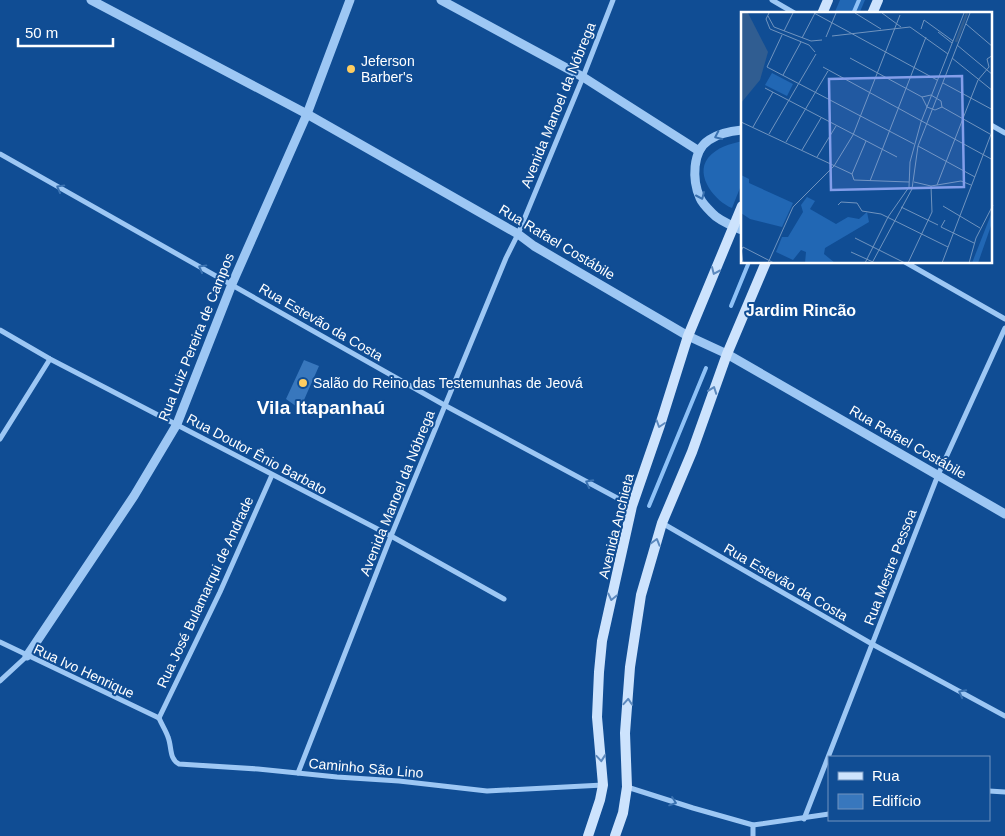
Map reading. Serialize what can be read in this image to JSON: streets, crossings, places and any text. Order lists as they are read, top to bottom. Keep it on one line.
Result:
{"streets":{"main road":["Avenida Anchieta"],"street":["Avenida Manoel da Nóbrega","Rua Rafael Costábile","Rua Estevão da Costa","Rua Luiz Pereira de Campos","Rua Doutor Ênio Barbato","Rua Mestre Pessoa","Rua José Bulamarqui de Andrade","Rua Ivo Henrique","Caminho São Lino"]},"crossings":[["Avenida Manoel da Nóbrega","Rua Rafael Costábile"],["Avenida Manoel da Nóbrega","Rua Estevão da Costa"],["Avenida Manoel da Nóbrega","Rua Doutor Ênio Barbato"],["Avenida Manoel da Nóbrega","Caminho São Lino"],["Rua Rafael Costábile","Rua Luiz Pereira de Campos"],["Rua Rafael Costábile","Avenida Anchieta"],["Rua Rafael Costábile","Rua Mestre Pessoa"],["Rua Estevão da Costa","Rua Luiz Pereira de Campos"],["Rua Estevão da Costa","Avenida Anchieta"],["Rua Estevão da Costa","Rua Mestre Pessoa"],["Rua Luiz Pereira de Campos","Rua Doutor Ênio Barbato"],["Rua Luiz Pereira de Campos","Rua Ivo Henrique"],["Rua Doutor Ênio Barbato","Rua José Bulamarqui de Andrade"],["Avenida Anchieta","Caminho São Lino"],["Rua José Bulamarqui de Andrade","Rua Ivo Henrique"],["Rua José Bulamarqui de Andrade","Caminho São Lino"],["Rua Ivo Henrique","Caminho São Lino"]],"one_way":["Rua Estevão da Costa"],"districts":["Jardim Rincão","Vila Itapanhaú"],"places":["Jeferson Barber's","Salão do Reino das Testemunhas de Jeová"],"legend":["Rua","Edifício"],"scale_bar":"50 m"}
